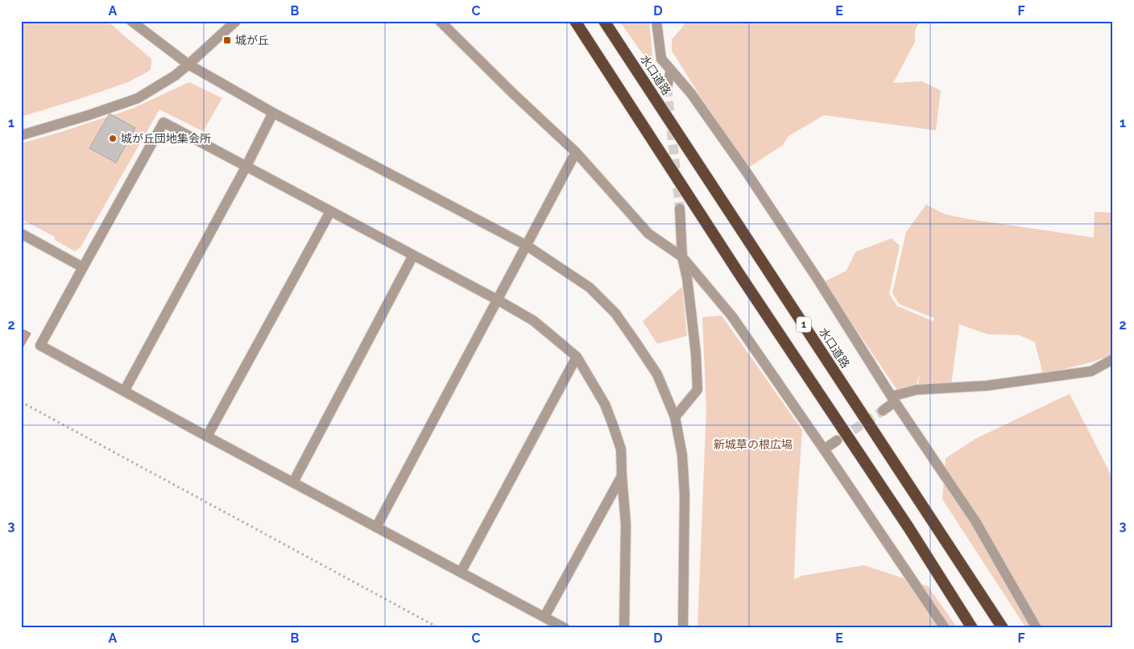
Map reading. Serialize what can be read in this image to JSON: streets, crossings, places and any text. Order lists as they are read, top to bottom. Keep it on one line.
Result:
{"streets":{"highway":["水口道路","1"]},"parks":["新城草の根広場"],"places":{"transit":["城が丘"],"other":["城が丘団地集会所"]},"grid":{"columns":["A","B","C","D","E","F"],"rows":["1","2","3"]}}
